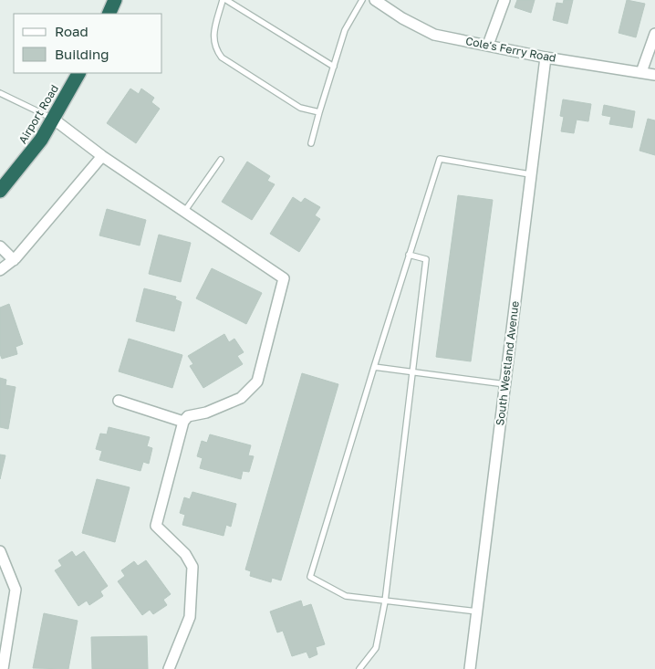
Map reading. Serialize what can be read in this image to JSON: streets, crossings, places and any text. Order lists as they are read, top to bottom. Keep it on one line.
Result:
{"streets":{"highway":["Airport Road"],"street":["Cole's Ferry Road","South Westland Avenue"]},"crossings":[["Cole's Ferry Road","South Westland Avenue"]],"legend":["Road","Building"]}
